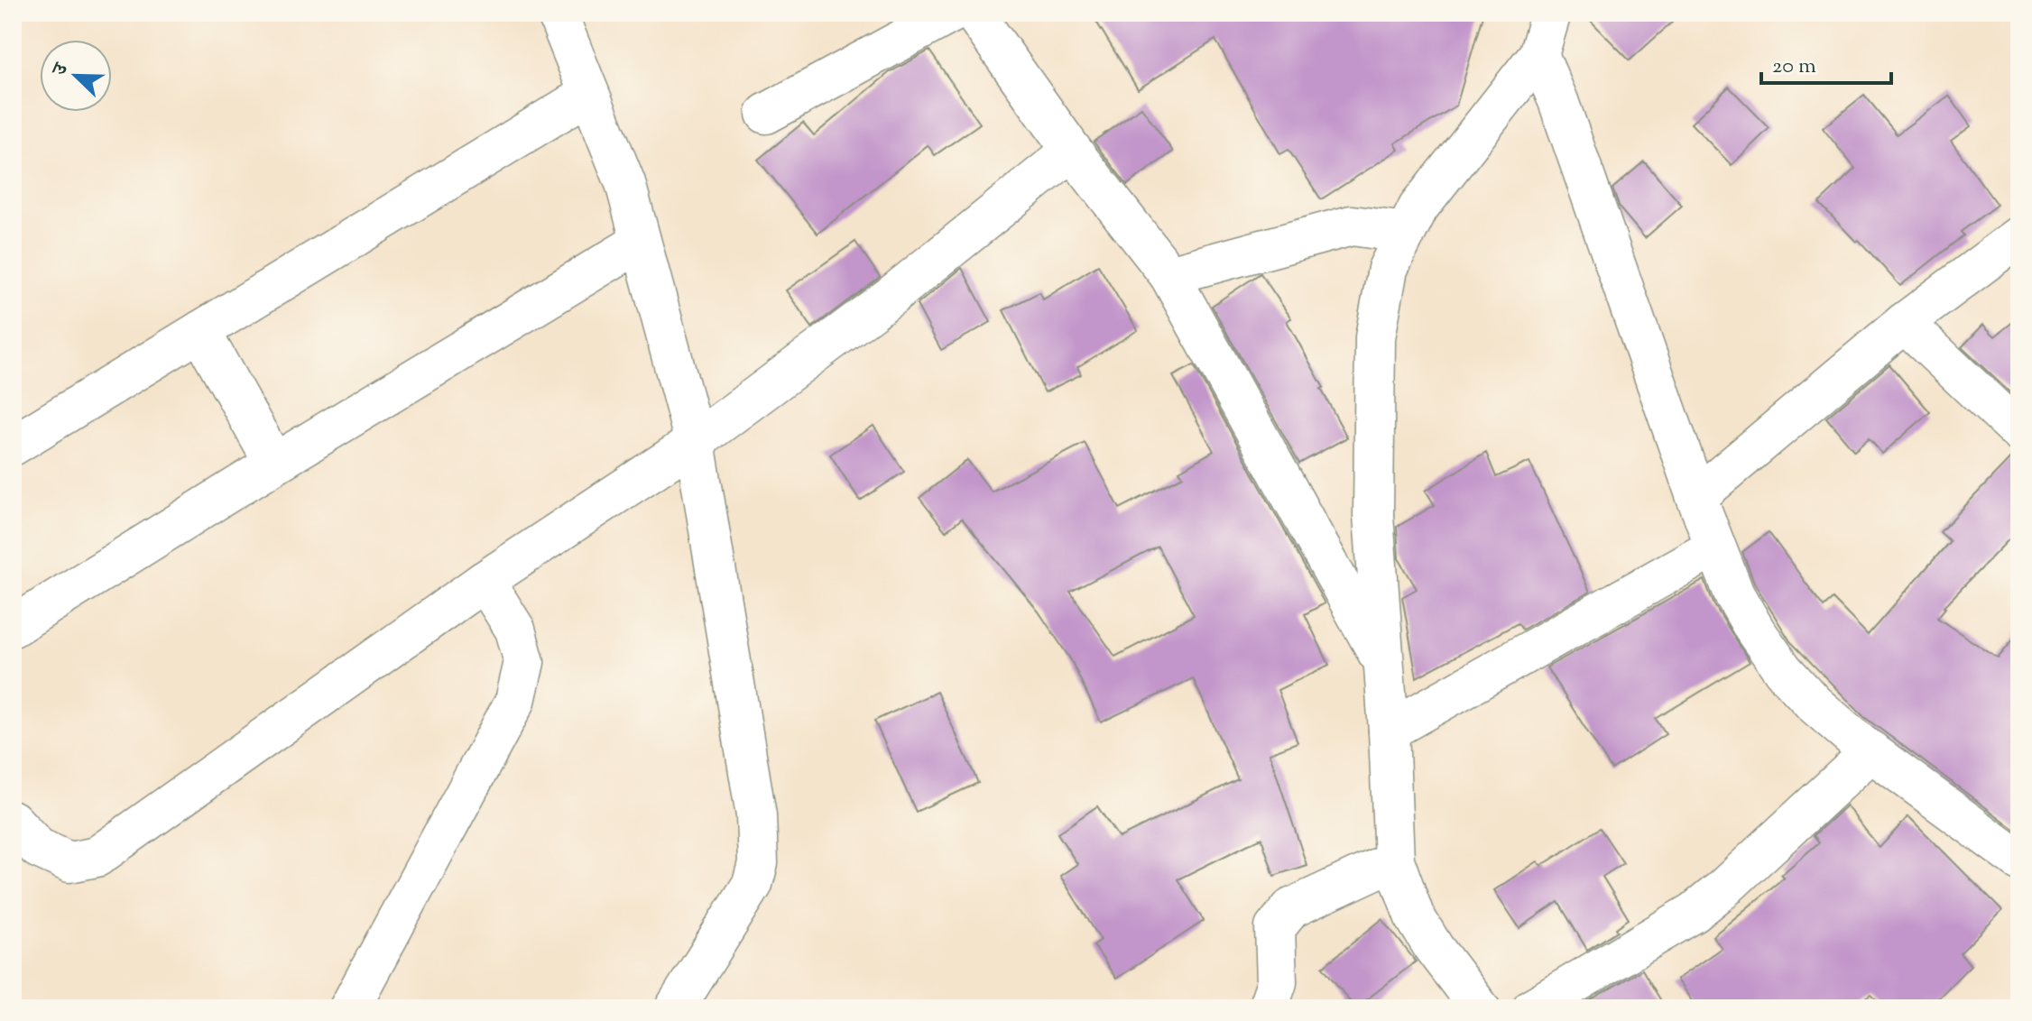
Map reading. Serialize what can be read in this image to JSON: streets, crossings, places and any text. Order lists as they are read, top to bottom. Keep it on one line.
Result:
{"scale_bar":"20 m","north":"top left"}
